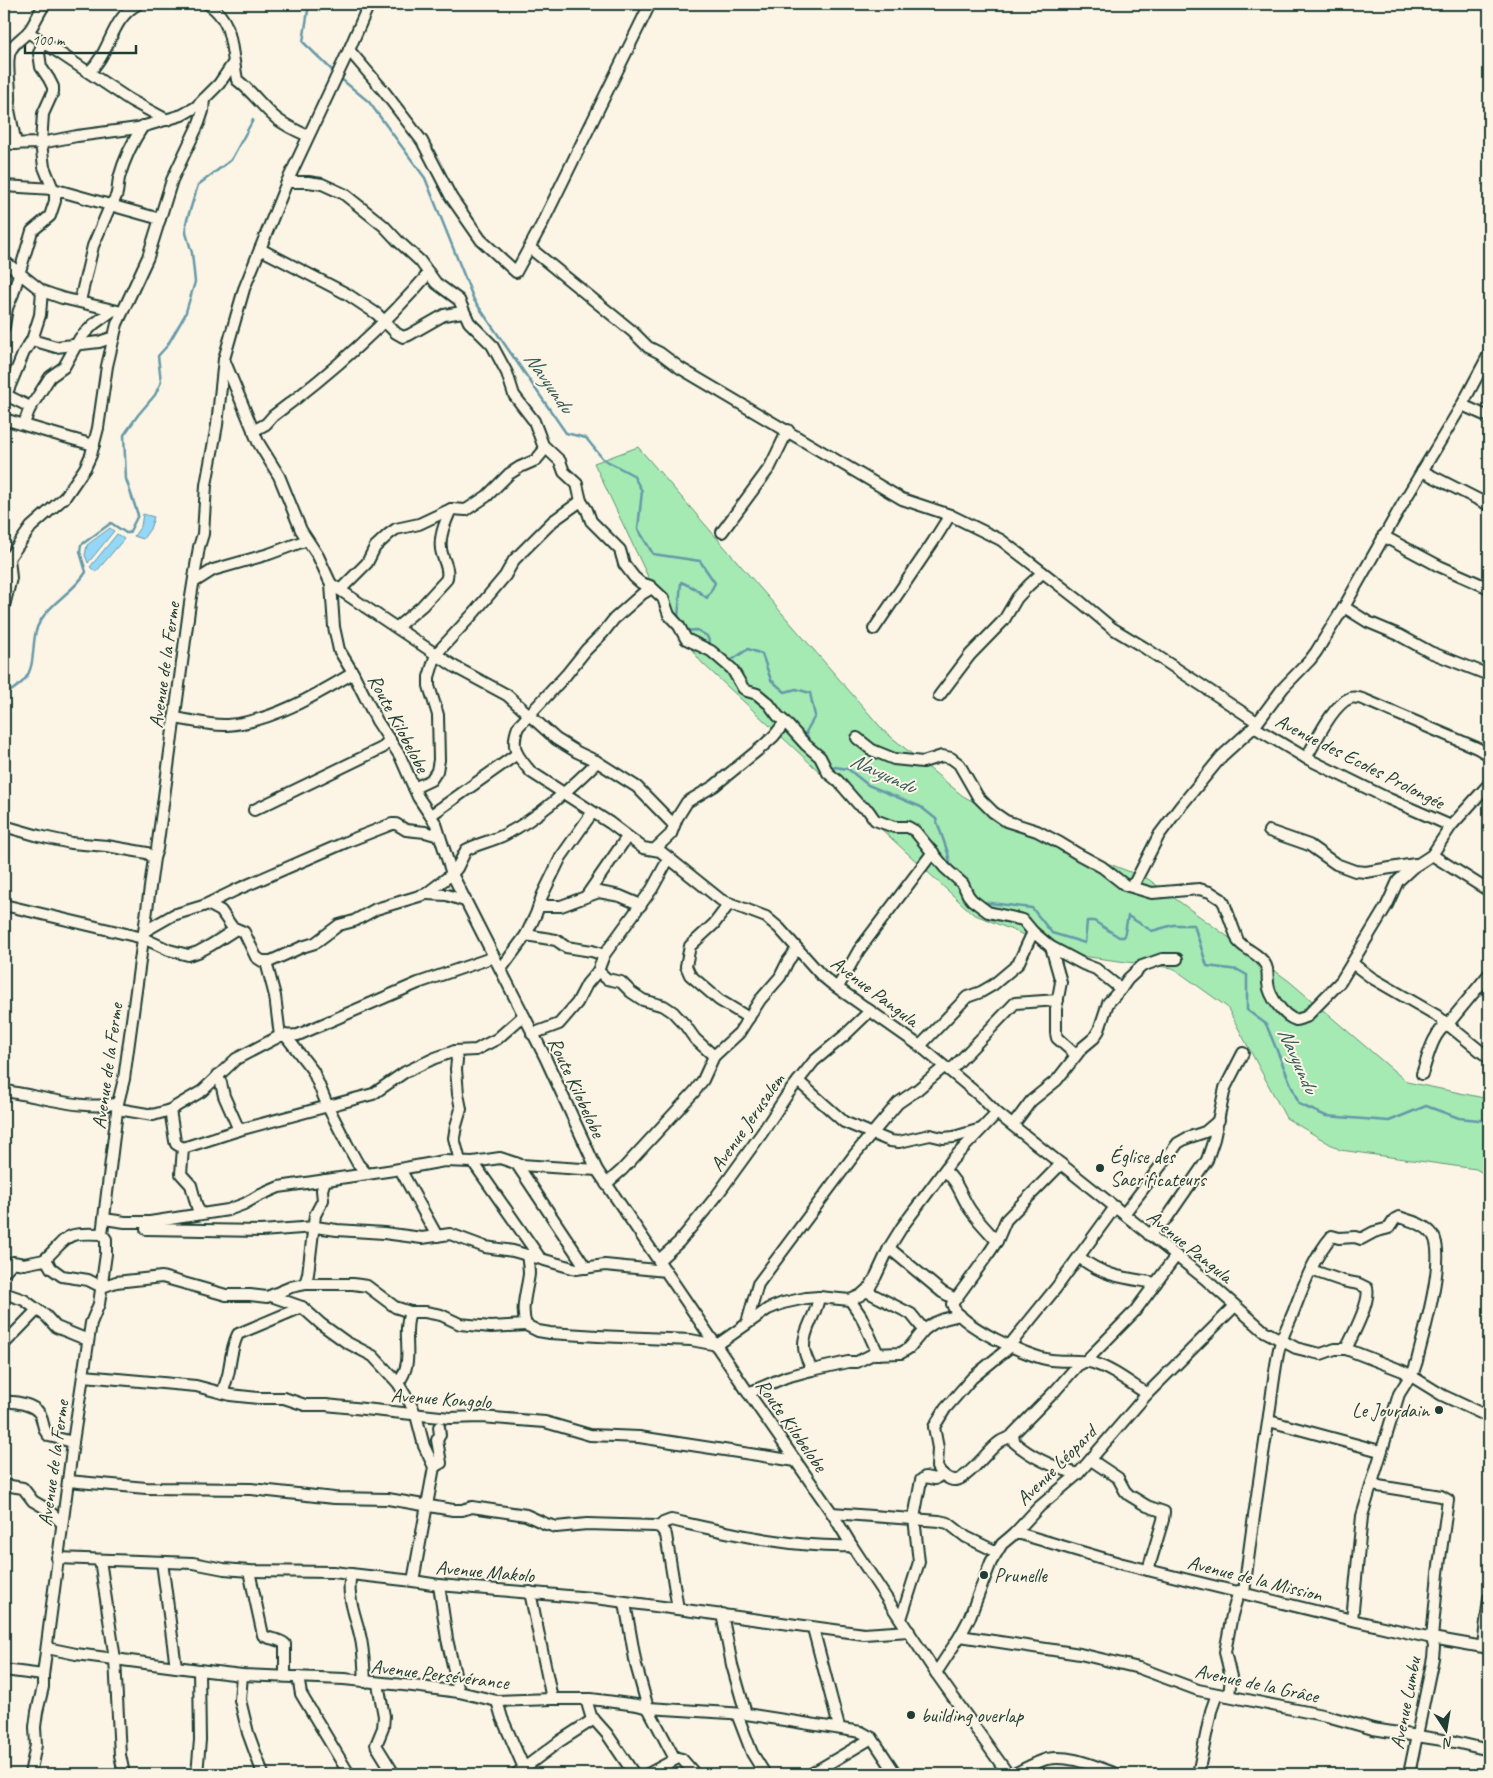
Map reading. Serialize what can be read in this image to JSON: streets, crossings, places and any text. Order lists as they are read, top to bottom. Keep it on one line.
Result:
{"streets":{"street":["Avenue de la Ferme","Route Kilobelobe","Avenue des Ecoles Prolongée","Avenue Pangula","Avenue Jerusalem","Avenue Kongolo","Avenue Léopard","Avenue Makolo","Avenue de la Mission","Avenue Persévérance","Avenue de la Grâce","Avenue Lumbu"]},"crossings":[["Avenue de la Ferme","Route Kilobelobe"],["Avenue de la Ferme","Avenue Kongolo"],["Avenue de la Ferme","Avenue Makolo"],["Avenue de la Ferme","Avenue Persévérance"],["Route Kilobelobe","Avenue Jerusalem"],["Route Kilobelobe","Avenue Kongolo"],["Route Kilobelobe","Avenue Léopard"],["Route Kilobelobe","Avenue Makolo"],["Avenue Pangula","Avenue Jerusalem"],["Avenue Pangula","Avenue Léopard"],["Avenue Léopard","Avenue de la Mission"],["Avenue Léopard","Avenue de la Grâce"],["Avenue de la Mission","Avenue Lumbu"],["Avenue de la Grâce","Avenue Lumbu"]],"water":["Navyundu"],"places":["Église des Sacrificateurs","Le Jourdain","Prunelle","building overlap"],"scale_bar":"100 m","north":"bottom"}
